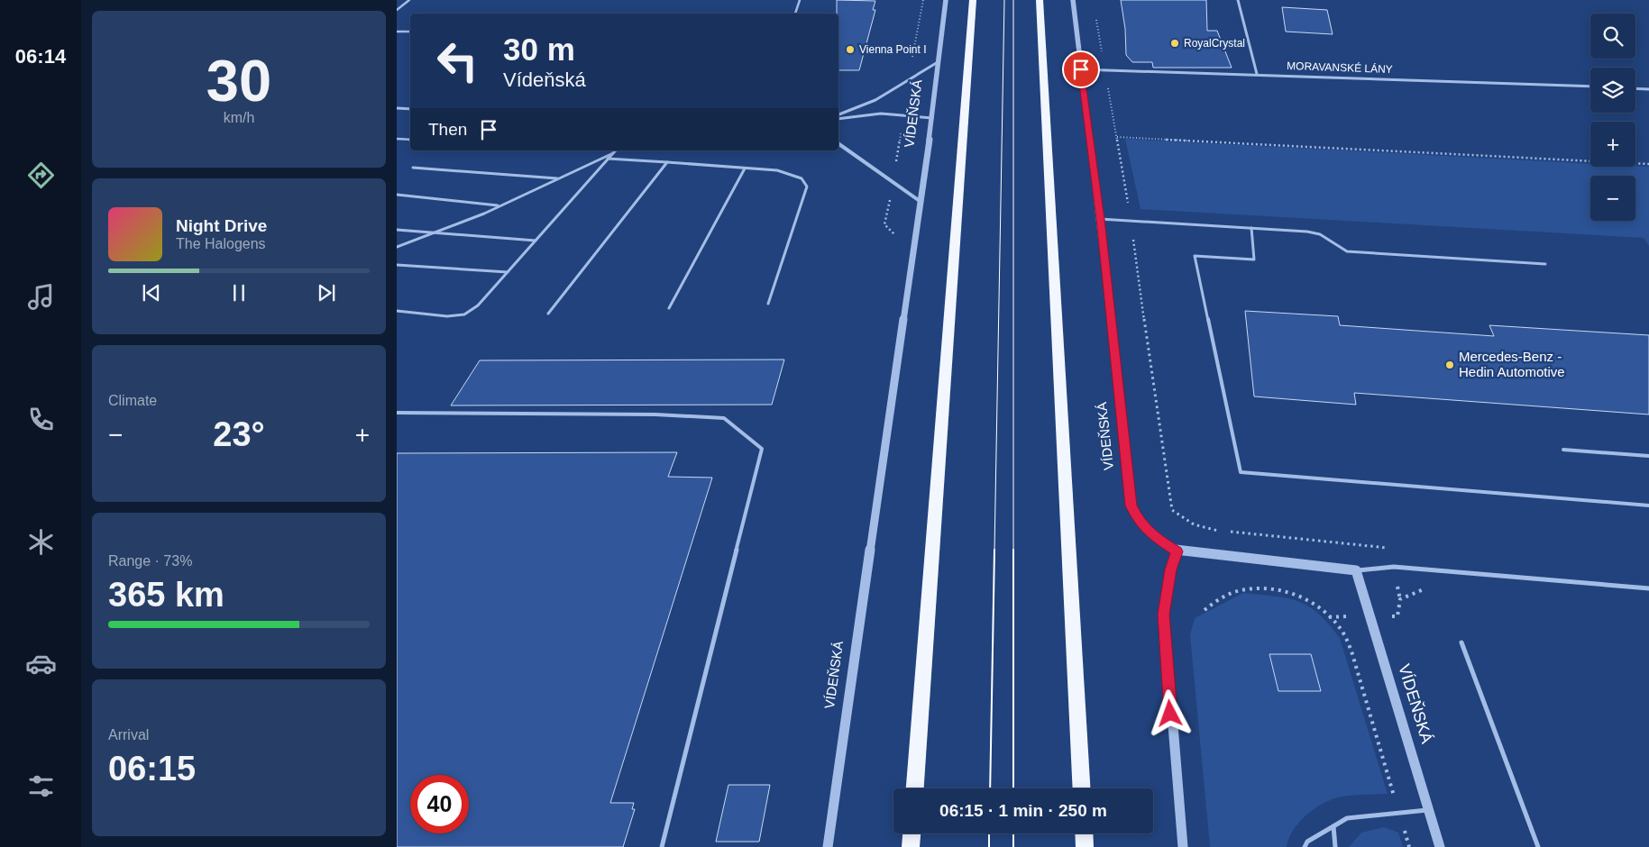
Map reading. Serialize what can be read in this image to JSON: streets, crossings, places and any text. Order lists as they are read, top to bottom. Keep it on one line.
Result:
{"streets":{"street":["MORAVANSKÉ LÁNY","VÍDEŇSKÁ"]},"crossings":[["MORAVANSKÉ LÁNY","VÍDEŇSKÁ"]],"places":["RoyalCrystal","Vienna Point I","Mercedes-Benz - Hedin Automotive"],"page":{"tabs":"06:14","tile":[["30","km/h"],"Climate",["Range · 73%","365 km"],["Arrival","06:15"]],"map_buttons":["+","−"],"turn":["30 m","Vídeňská"],"then":"Then","song":["Night Drive","The Halogens"],"heat":["−","23°","+"],"limit":"40","trip":"06:15 · 1 min · 250 m"}}
